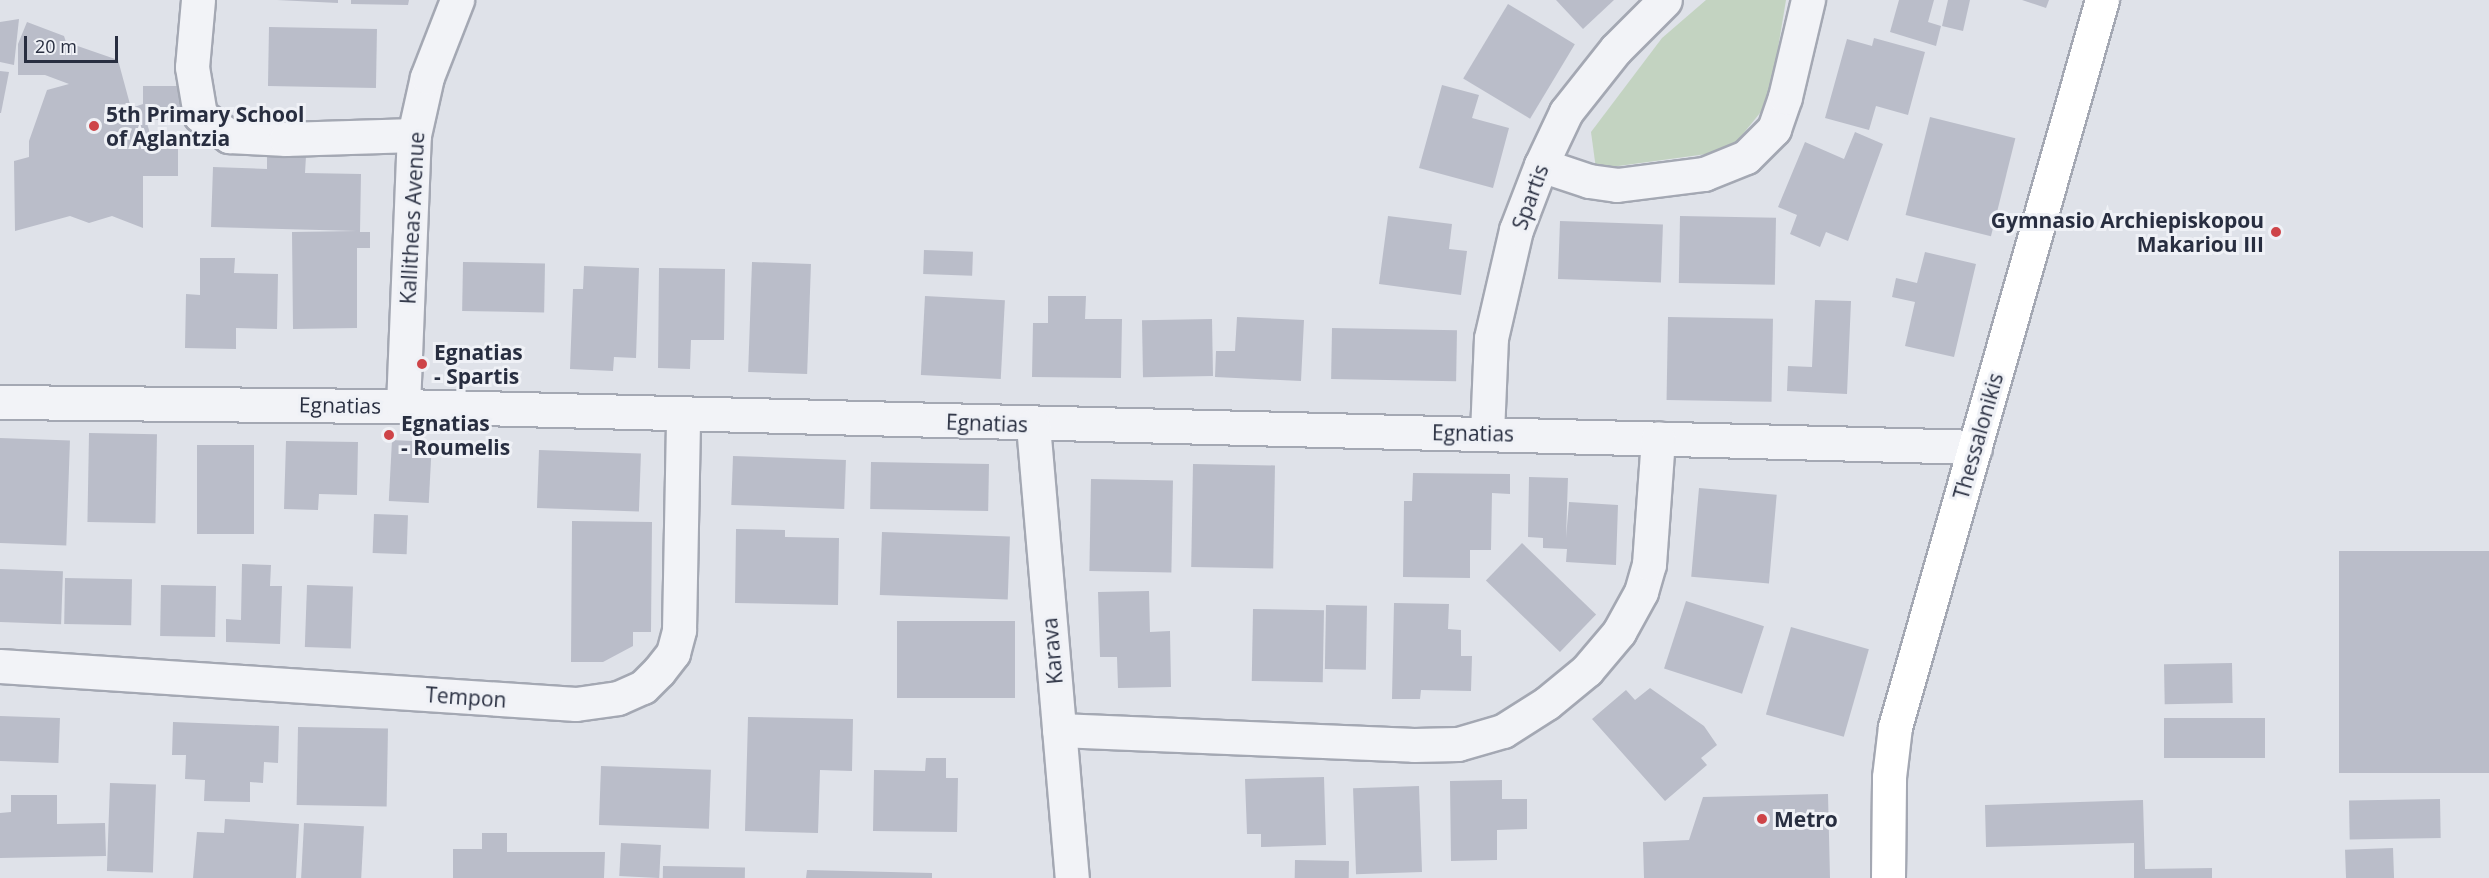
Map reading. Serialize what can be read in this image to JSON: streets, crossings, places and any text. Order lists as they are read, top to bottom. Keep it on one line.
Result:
{"streets":{"main road":["Thessalonikis"],"street":["Spartis","Kallitheas Avenue","Egnatias","Karava","Tempon"]},"crossings":[["Spartis","Egnatias"],["Kallitheas Avenue","Egnatias"],["Egnatias","Thessalonikis"],["Egnatias","Karava"],["Egnatias","Tempon"]],"places":["5th Primary School of Aglantzia","Gymnasio Archiepiskopou Makariou III","Egnatias - Spartis","Egnatias - Roumelis","Metro"],"scale_bar":"20 m"}
